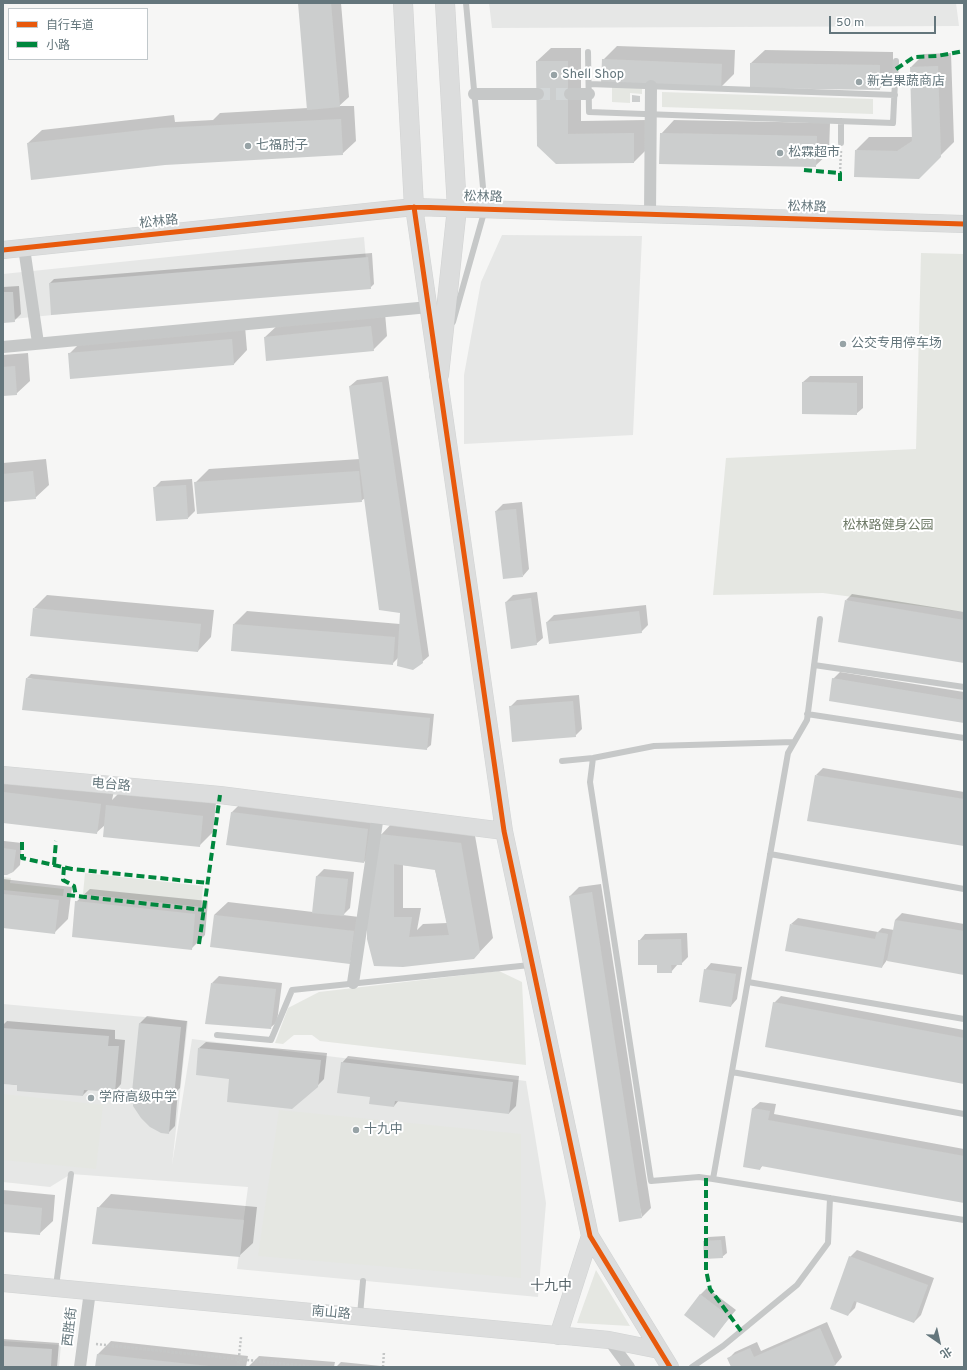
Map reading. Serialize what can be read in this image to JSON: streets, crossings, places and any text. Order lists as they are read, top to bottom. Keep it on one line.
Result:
{"streets":{"street":["松林路","电台路","南山路","西胜街"]},"crossings":[["南山路","西胜街"]],"districts":["十九中"],"parks":["松林路健身公园"],"places":["Shell Shop","新岩果蔬商店","七福肘子","松霖超市","公交专用停车场","学府高级中学","十九中"],"legend":["自行车道","小路"],"scale_bar":"50 m","north":"bottom right"}
